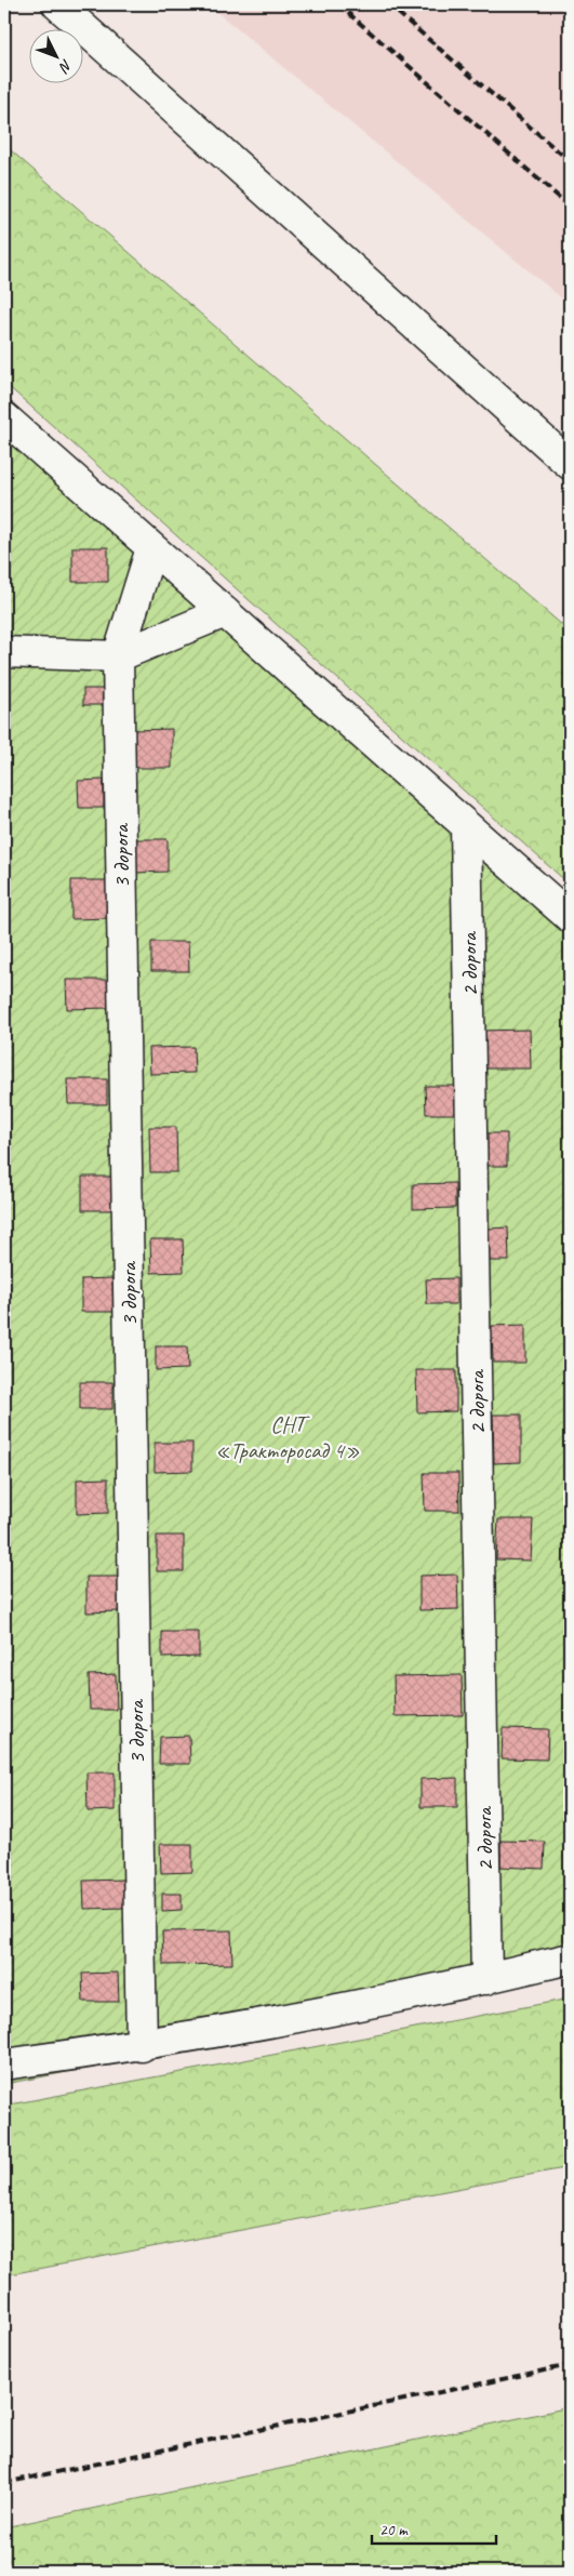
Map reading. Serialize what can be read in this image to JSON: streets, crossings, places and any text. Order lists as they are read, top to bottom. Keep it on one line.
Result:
{"streets":{"street":["3 дорога","2 дорога"]},"parks":["СНТ «Тракторосад 4»"],"scale_bar":"20 m","north":"bottom right"}
